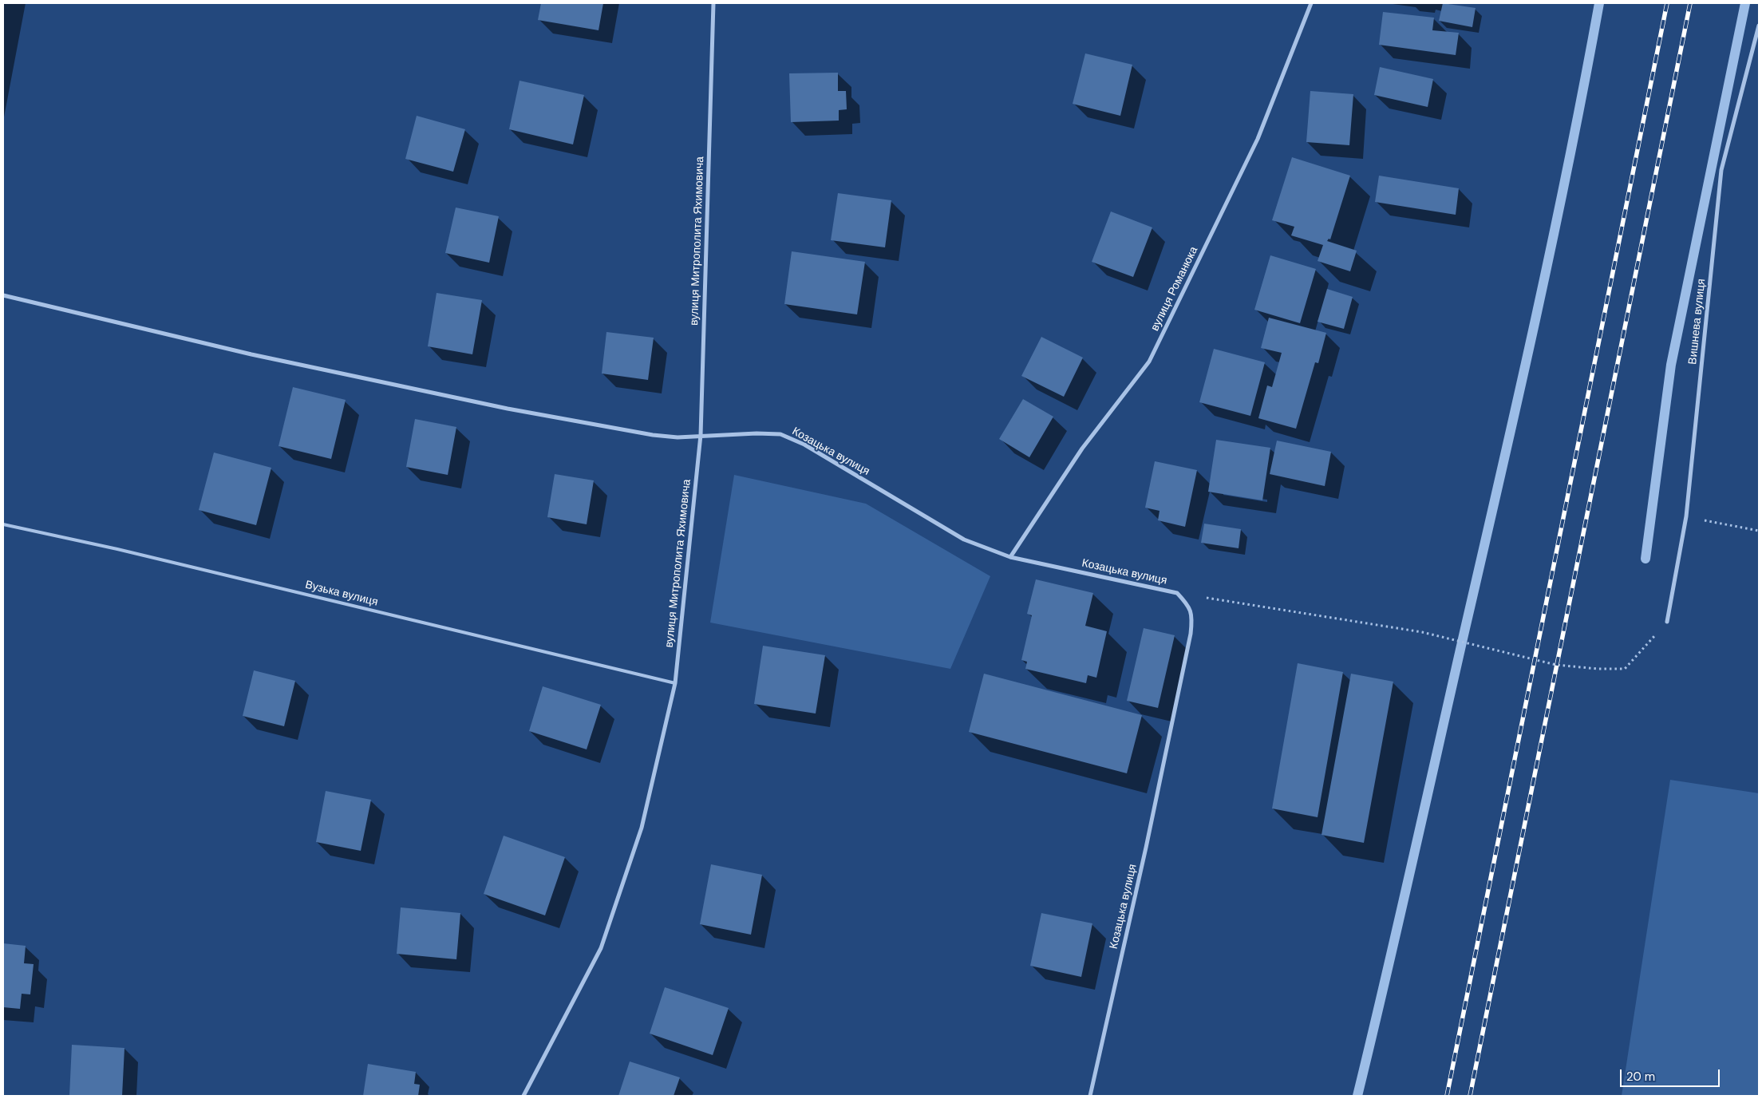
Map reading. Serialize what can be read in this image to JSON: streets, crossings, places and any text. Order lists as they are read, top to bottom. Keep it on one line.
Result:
{"streets":{"street":["вулиця Митрополита Яхимовича","вулиця Романюка","Вишнева вулиця","Козацька вулиця"],"lane":["Вузька вулиця"]},"crossings":[["вулиця Митрополита Яхимовича","Козацька вулиця"],["вулиця Митрополита Яхимовича","Вузька вулиця"],["вулиця Романюка","Козацька вулиця"]],"scale_bar":"20 m"}
